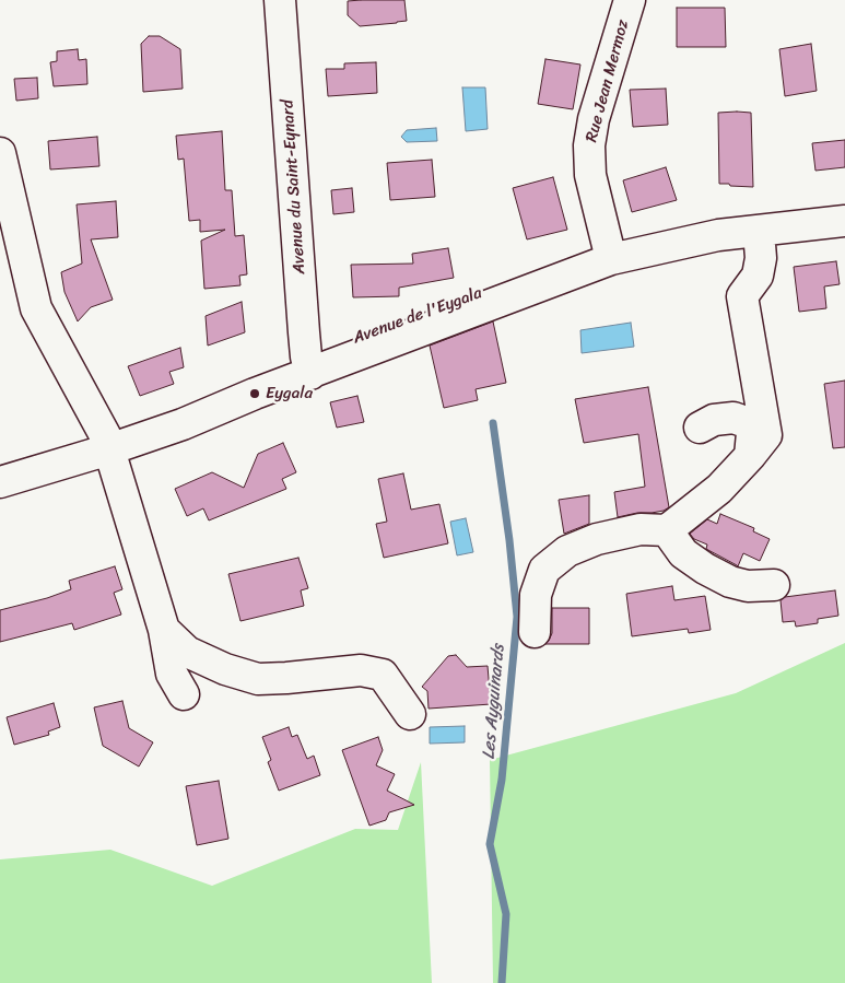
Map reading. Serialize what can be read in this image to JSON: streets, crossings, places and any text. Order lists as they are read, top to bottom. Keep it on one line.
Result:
{"streets":{"street":["Rue Jean Mermoz","Avenue du Saint-Eynard","Avenue de l'Eygala"]},"crossings":[["Rue Jean Mermoz","Avenue de l'Eygala"],["Avenue du Saint-Eynard","Avenue de l'Eygala"]],"water":["Les Ayguinards"],"places":["Eygala"]}
